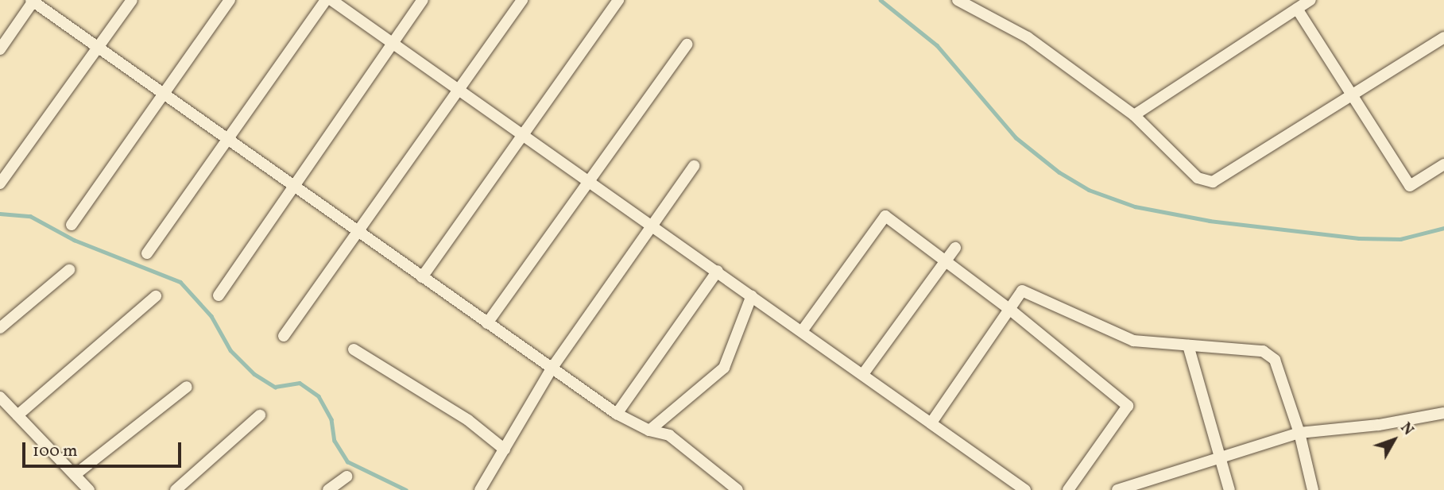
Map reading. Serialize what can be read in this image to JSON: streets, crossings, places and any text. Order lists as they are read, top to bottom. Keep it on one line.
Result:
{"scale_bar":"100 m","north":"top right"}
